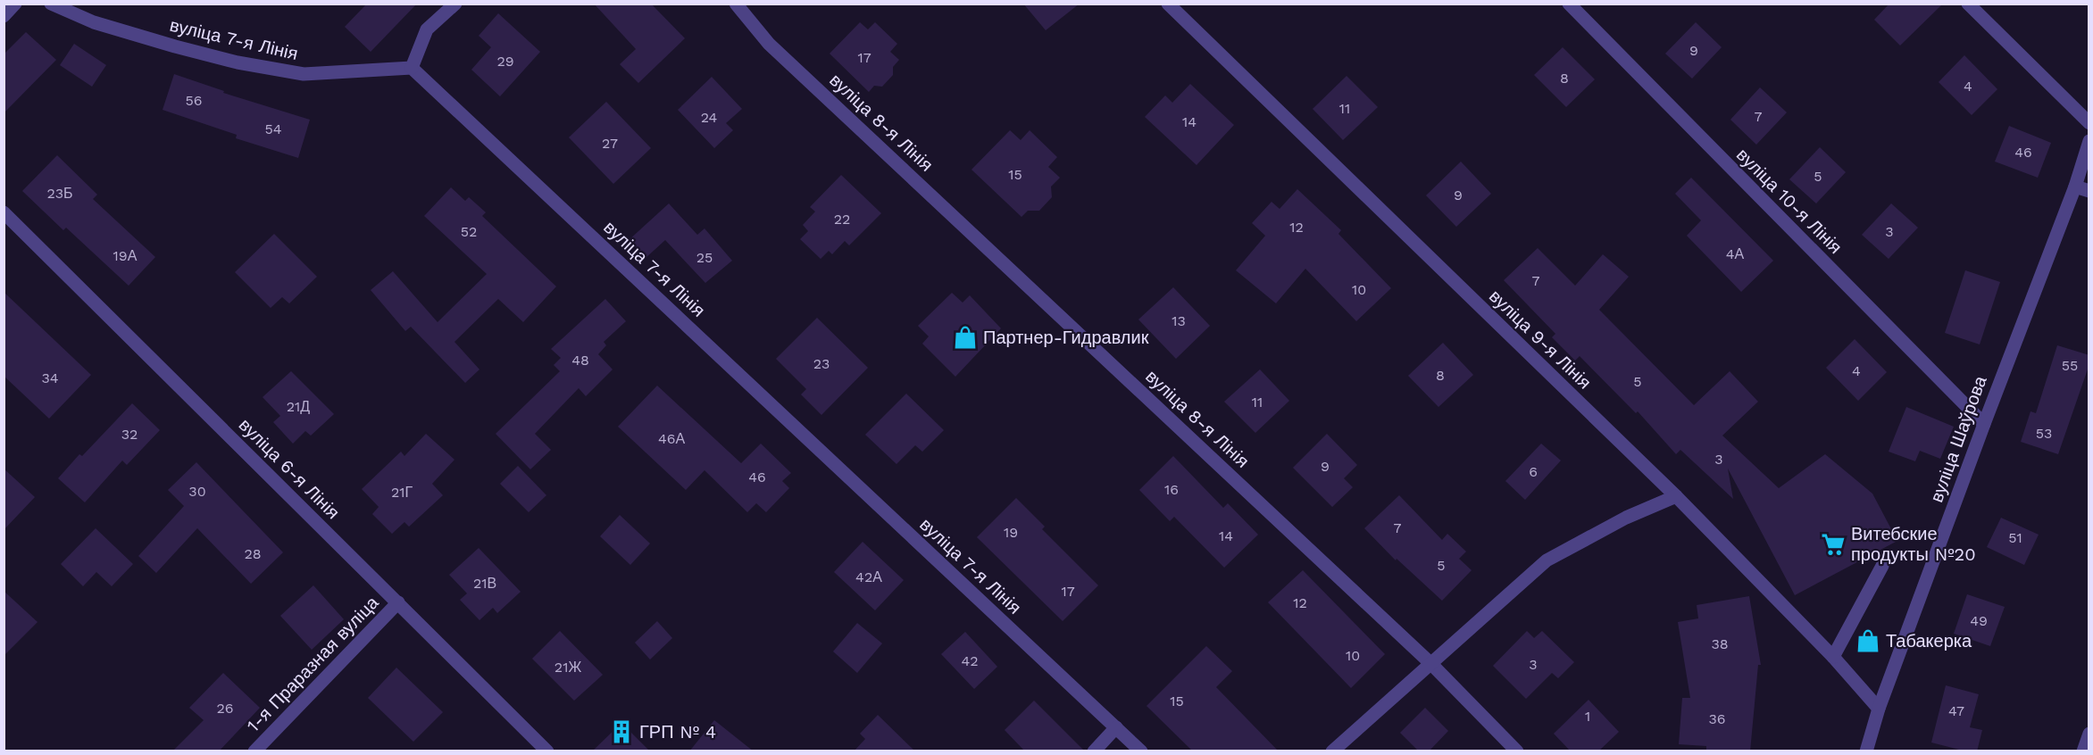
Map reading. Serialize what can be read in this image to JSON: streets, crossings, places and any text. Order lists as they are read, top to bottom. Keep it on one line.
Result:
{"streets":{"street":["вуліца 7-я Лінія","вуліца 8-я Лінія","вуліца 10-я Лінія","вуліца 9-я Лінія","вуліца Шаўрова","вуліца 6-я Лінія","1-я Праразная вуліца"]},"crossings":[["вуліца 10-я Лінія","вуліца Шаўрова"],["вуліца 9-я Лінія","вуліца Шаўрова"],["вуліца 6-я Лінія","1-я Праразная вуліца"]],"places":{"shop":["Партнер-Гидравлик","Табакерка"],"supermarket":["Витебские продукты №20"],"building":["ГРП № 4"]},"house_numbers":["9","17","29","8","4","56","11","7","24","14","54","27","46","15","5","23Б","9","22","12","52","3","4А","19А","25","7","10","13","48","23","55","4","8","34","5","11","21Д","53","32","46А","3","9","6","46","16","30","21Г","7","19","14","51","28","5","42А","21В","17","12","49","38","10","42","3","21Ж","15","26","47","1","36"]}
